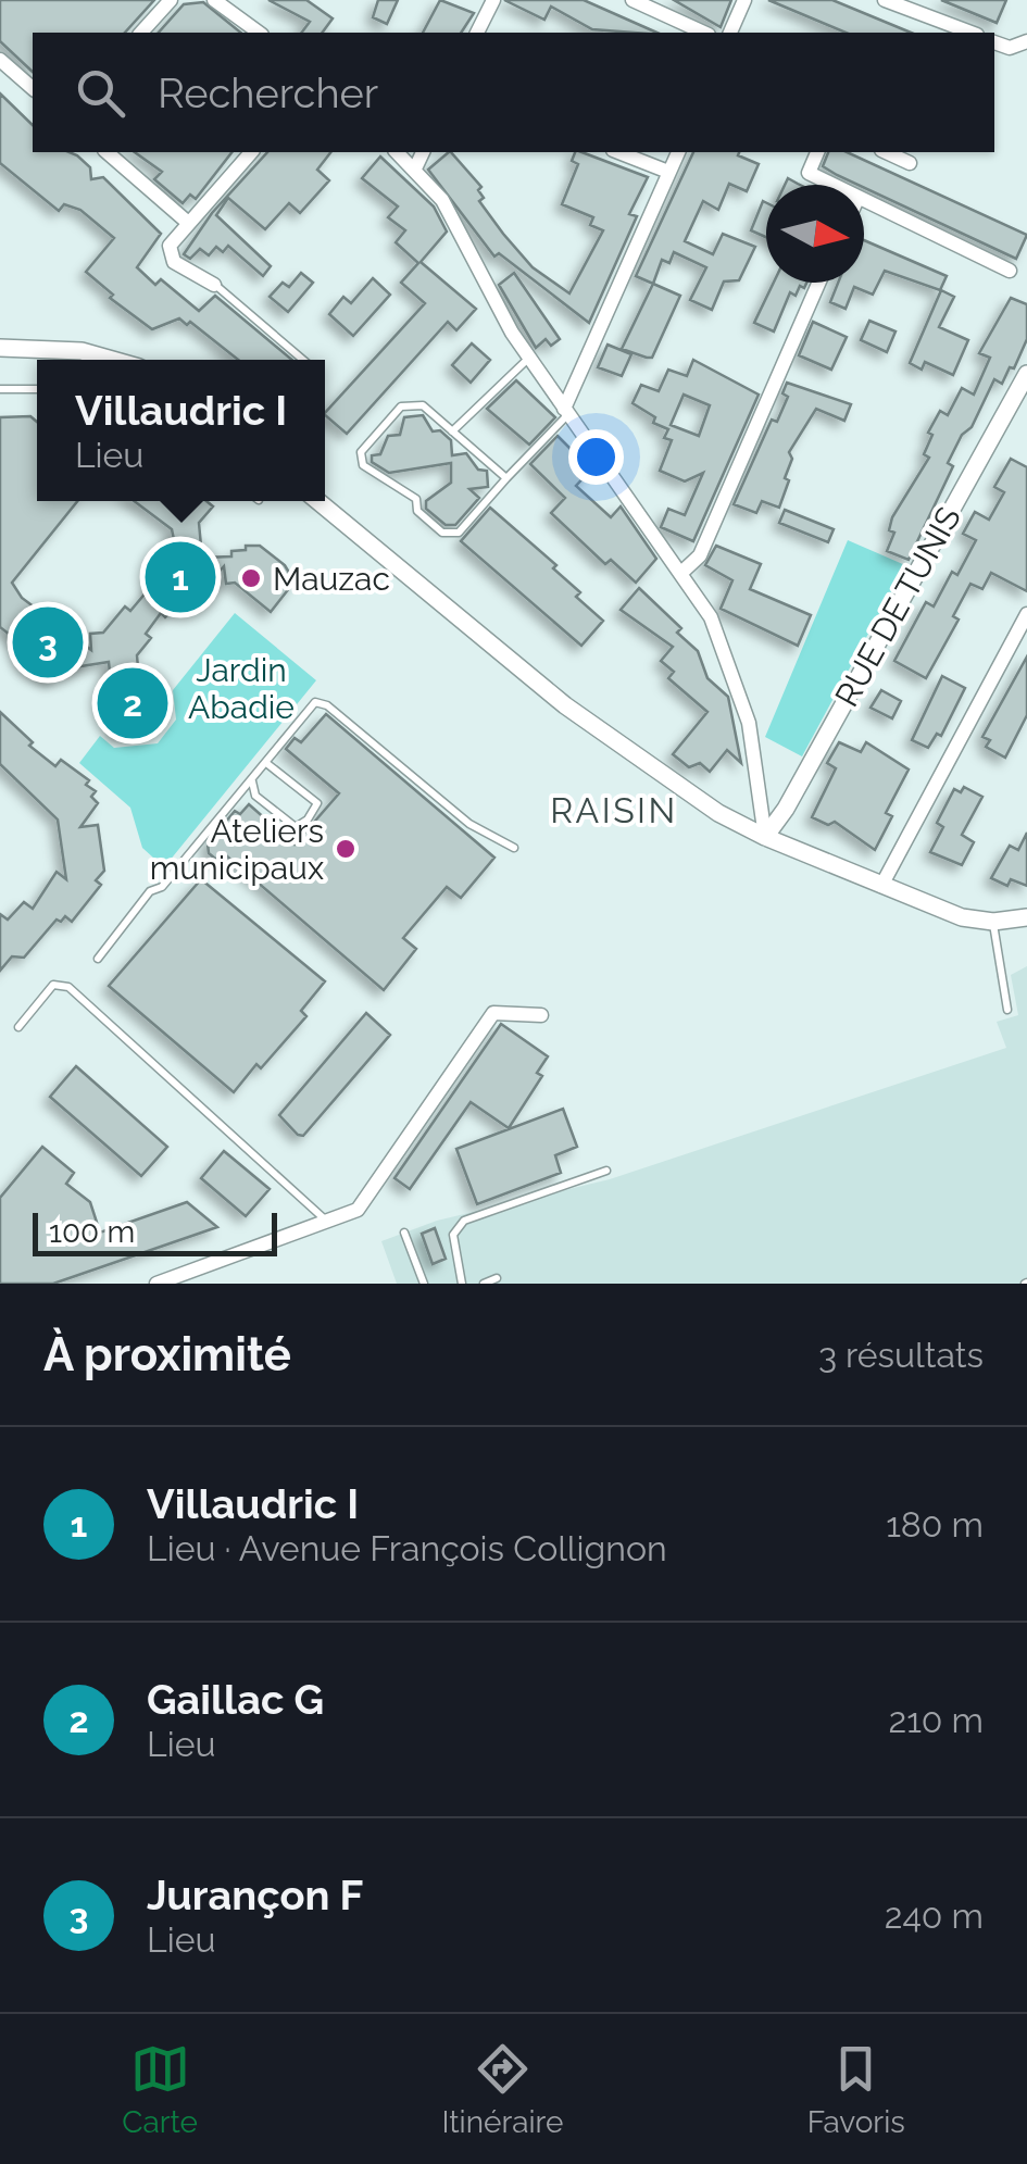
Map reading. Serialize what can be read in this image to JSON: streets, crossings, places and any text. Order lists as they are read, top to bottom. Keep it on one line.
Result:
{"streets":{"street":["RUE DE TUNIS"]},"districts":["RAISIN"],"parks":["Jardin Abadie"],"places":["Mauzac","Ateliers municipaux"],"scale_bar":"100 m","north":"right","page":{"search":"Rechercher","popup":["Villaudric I","Lieu"],"pins":["1","3","2"],"scale":"100 m","heading":["À proximité","3 résultats"],"list":[{"mark":"1","name":"Villaudric I","note":"Lieu · Avenue François Collignon","value":"180 m"},{"mark":"2","name":"Gaillac G","note":"Lieu","value":"210 m"},{"mark":"3","name":"Jurançon F","note":"Lieu","value":"240 m"}],"nav":["Carte","Itinéraire","Favoris"]}}
